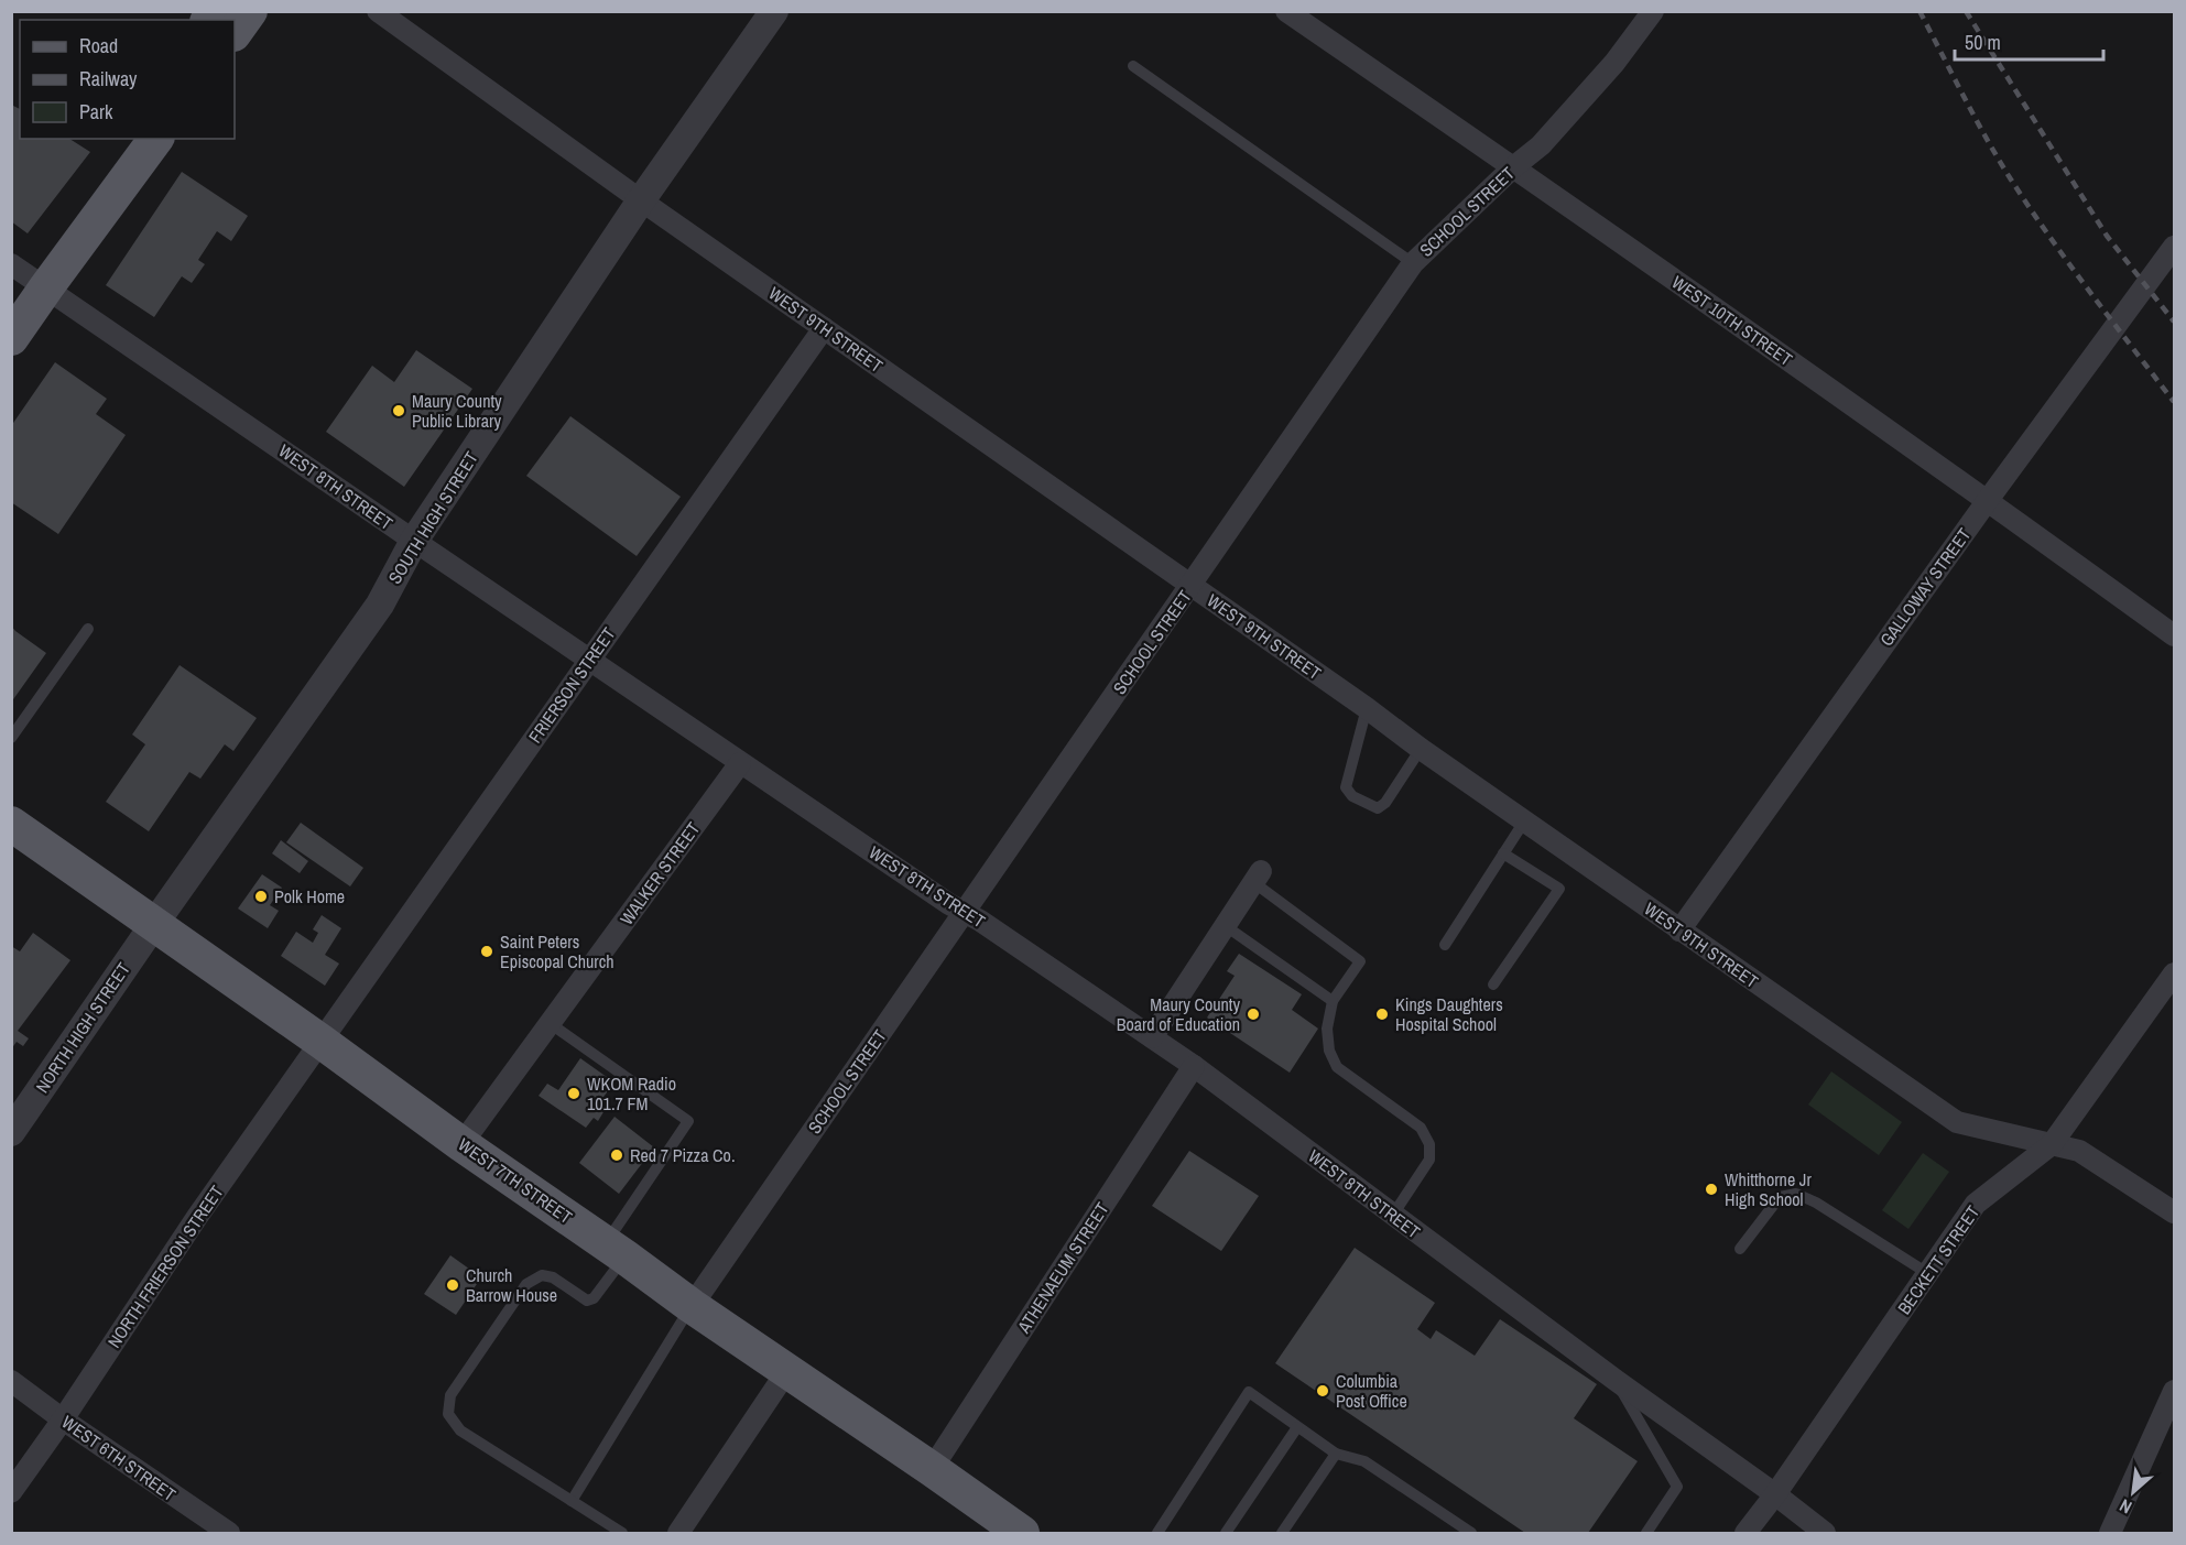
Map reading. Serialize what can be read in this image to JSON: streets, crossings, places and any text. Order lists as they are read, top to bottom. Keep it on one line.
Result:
{"streets":{"main road":["WEST 7TH STREET"],"street":["SCHOOL STREET","WEST 10TH STREET","WEST 9TH STREET","WEST 8TH STREET","SOUTH HIGH STREET","GALLOWAY STREET","FRIERSON STREET","WALKER STREET","NORTH HIGH STREET","BECKETT STREET","NORTH FRIERSON STREET","ATHENAEUM STREET","WEST 6TH STREET"]},"crossings":[["SCHOOL STREET","WEST 10TH STREET"],["SCHOOL STREET","WEST 9TH STREET"],["SCHOOL STREET","WEST 8TH STREET"],["SCHOOL STREET","WEST 7TH STREET"],["WEST 10TH STREET","GALLOWAY STREET"],["WEST 9TH STREET","SOUTH HIGH STREET"],["WEST 9TH STREET","GALLOWAY STREET"],["WEST 9TH STREET","FRIERSON STREET"],["WEST 9TH STREET","BECKETT STREET"],["WEST 8TH STREET","SOUTH HIGH STREET"],["WEST 8TH STREET","FRIERSON STREET"],["WEST 8TH STREET","WALKER STREET"],["WEST 8TH STREET","BECKETT STREET"],["WEST 8TH STREET","ATHENAEUM STREET"],["SOUTH HIGH STREET","NORTH HIGH STREET"],["SOUTH HIGH STREET","WEST 7TH STREET"],["FRIERSON STREET","WEST 7TH STREET"],["FRIERSON STREET","NORTH FRIERSON STREET"],["WALKER STREET","WEST 7TH STREET"],["NORTH HIGH STREET","WEST 7TH STREET"],["WEST 7TH STREET","NORTH FRIERSON STREET"],["WEST 7TH STREET","ATHENAEUM STREET"],["NORTH FRIERSON STREET","WEST 6TH STREET"]],"places":["Maury County Public Library","Polk Home","Saint Peters Episcopal Church","Maury County Board of Education","Kings Daughters Hospital School","WKOM Radio 101.7 FM","Red 7 Pizza Co.","Whitthorne Jr High School","Church Barrow House","Columbia Post Office"],"legend":["Road","Railway","Park"],"scale_bar":"50 m","north":"bottom left"}
